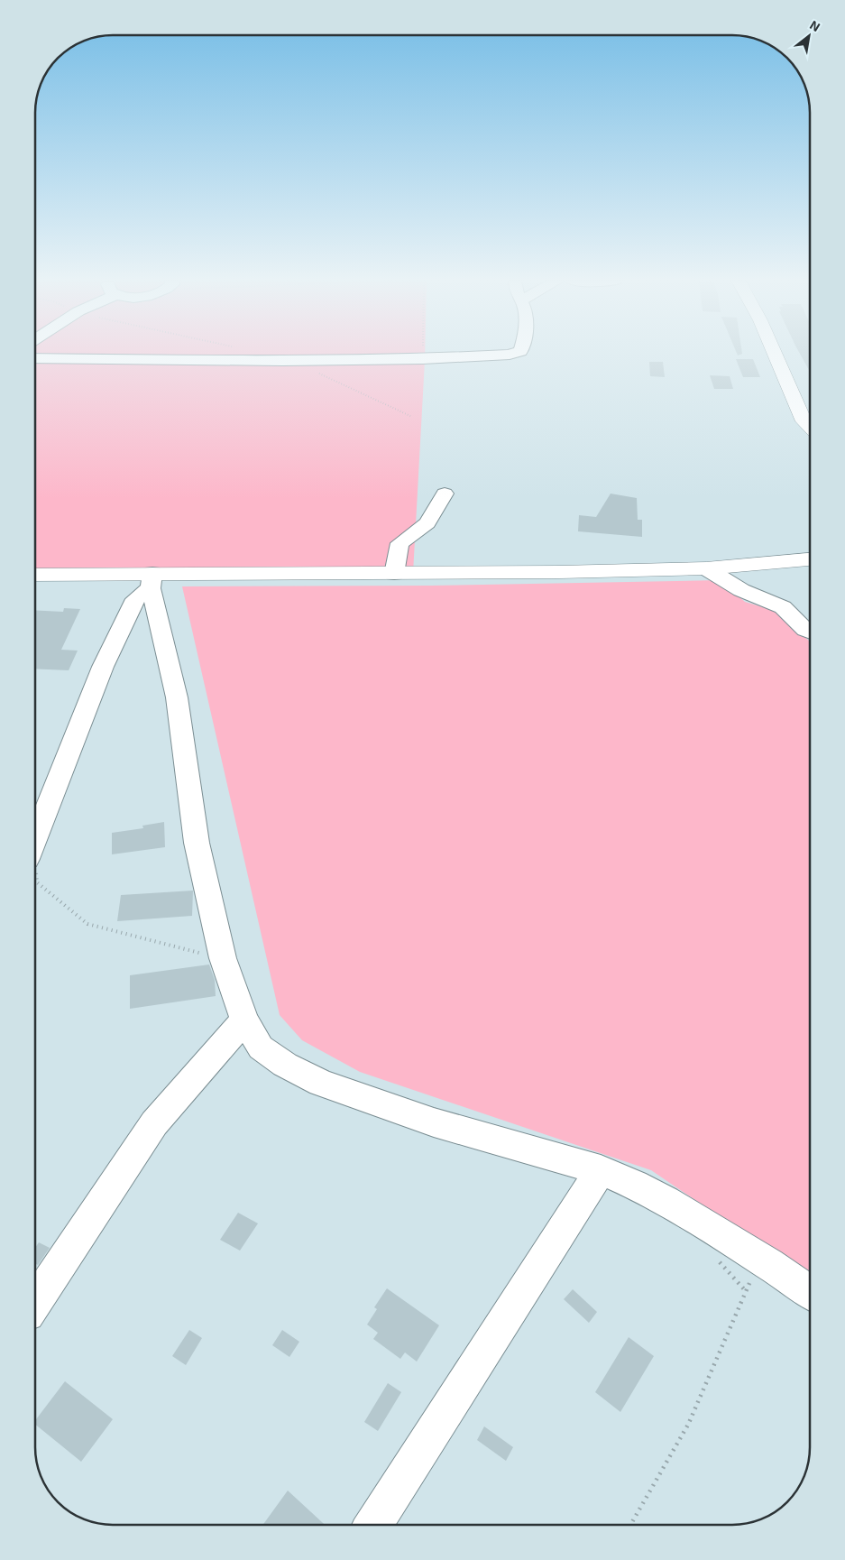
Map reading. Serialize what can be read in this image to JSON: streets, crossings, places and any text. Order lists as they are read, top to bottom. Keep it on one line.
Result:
{"north":"top right"}
